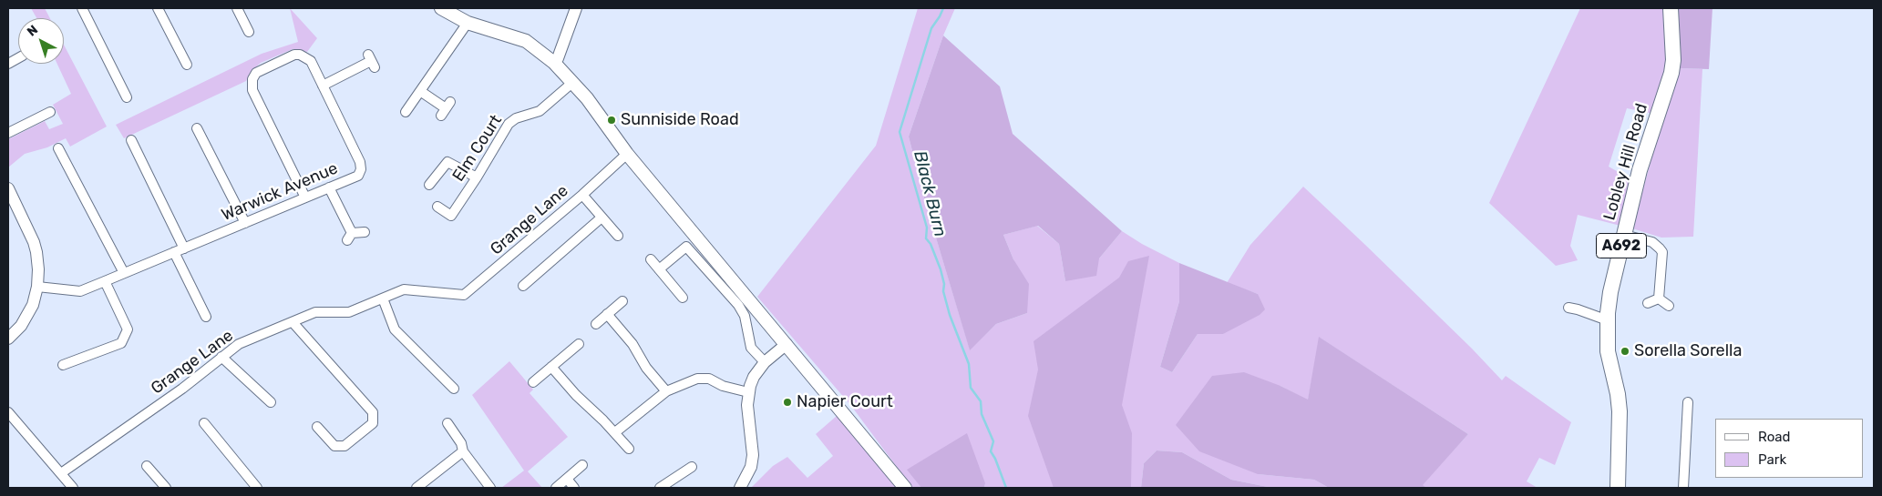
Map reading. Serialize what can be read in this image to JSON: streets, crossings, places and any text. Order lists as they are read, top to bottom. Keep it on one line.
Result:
{"streets":{"highway":["Lobley Hill Road","A692"],"street":["Elm Court","Warwick Avenue","Grange Lane"]},"water":["Black Burn"],"places":["Sunniside Road","Sorella Sorella","Napier Court"],"legend":["Road","Park"],"north":"top left"}
